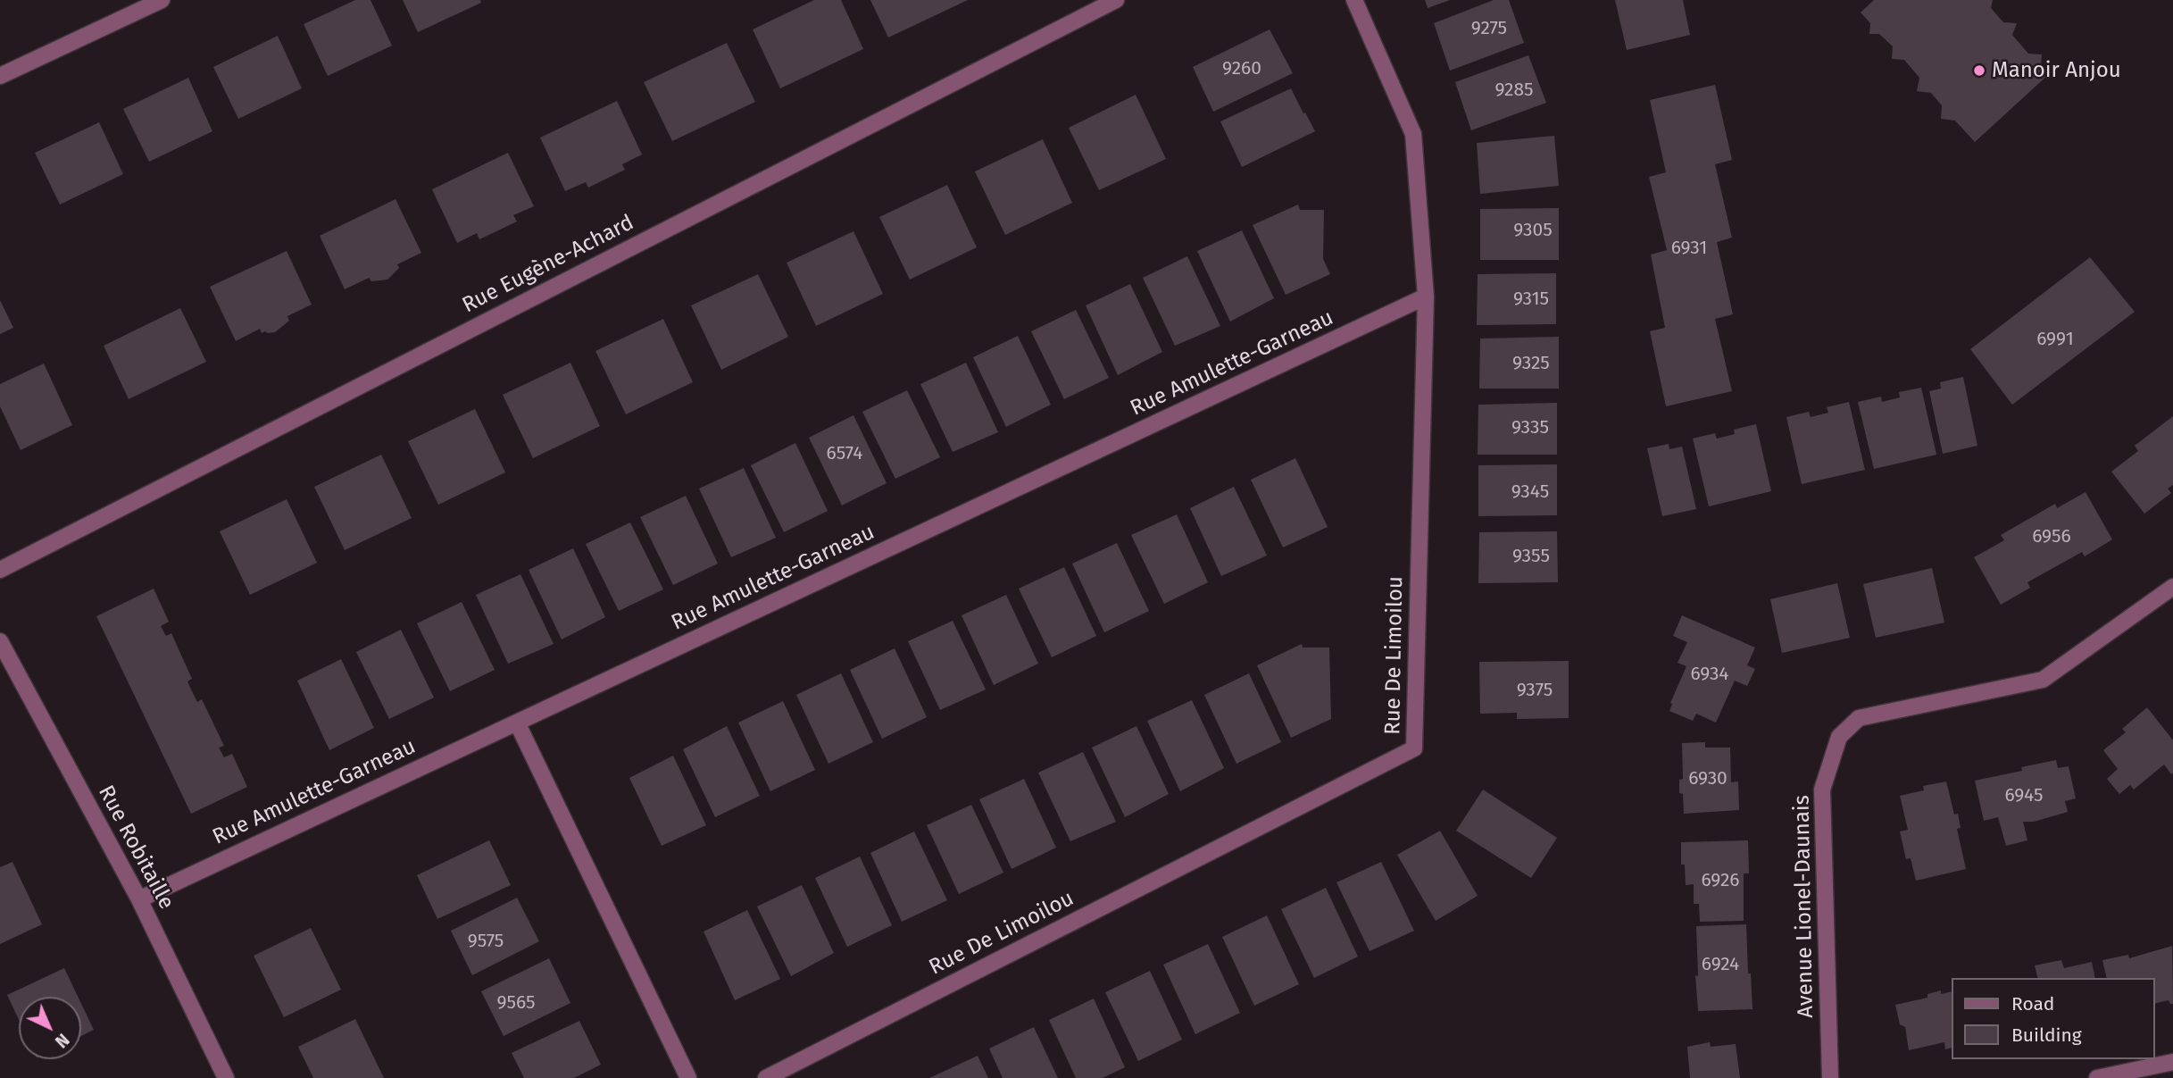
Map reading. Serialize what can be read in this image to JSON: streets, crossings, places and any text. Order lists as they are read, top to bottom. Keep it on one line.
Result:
{"streets":{"street":["Rue Eugène-Achard","Rue Amulette-Garneau","Rue De Limoilou","Rue Robitaille","Avenue Lionel-Daunais"]},"crossings":[["Rue Amulette-Garneau","Rue De Limoilou"],["Rue Amulette-Garneau","Rue Robitaille"]],"places":["Manoir Anjou"],"house_numbers":["9275","9260","9285","9305","6931","9315","6991","9325","9335","6574","9345","6956","9355","6934","9375","6930","6945","6926","9575","6924","9565"],"legend":["Road","Building"],"north":"bottom right"}
